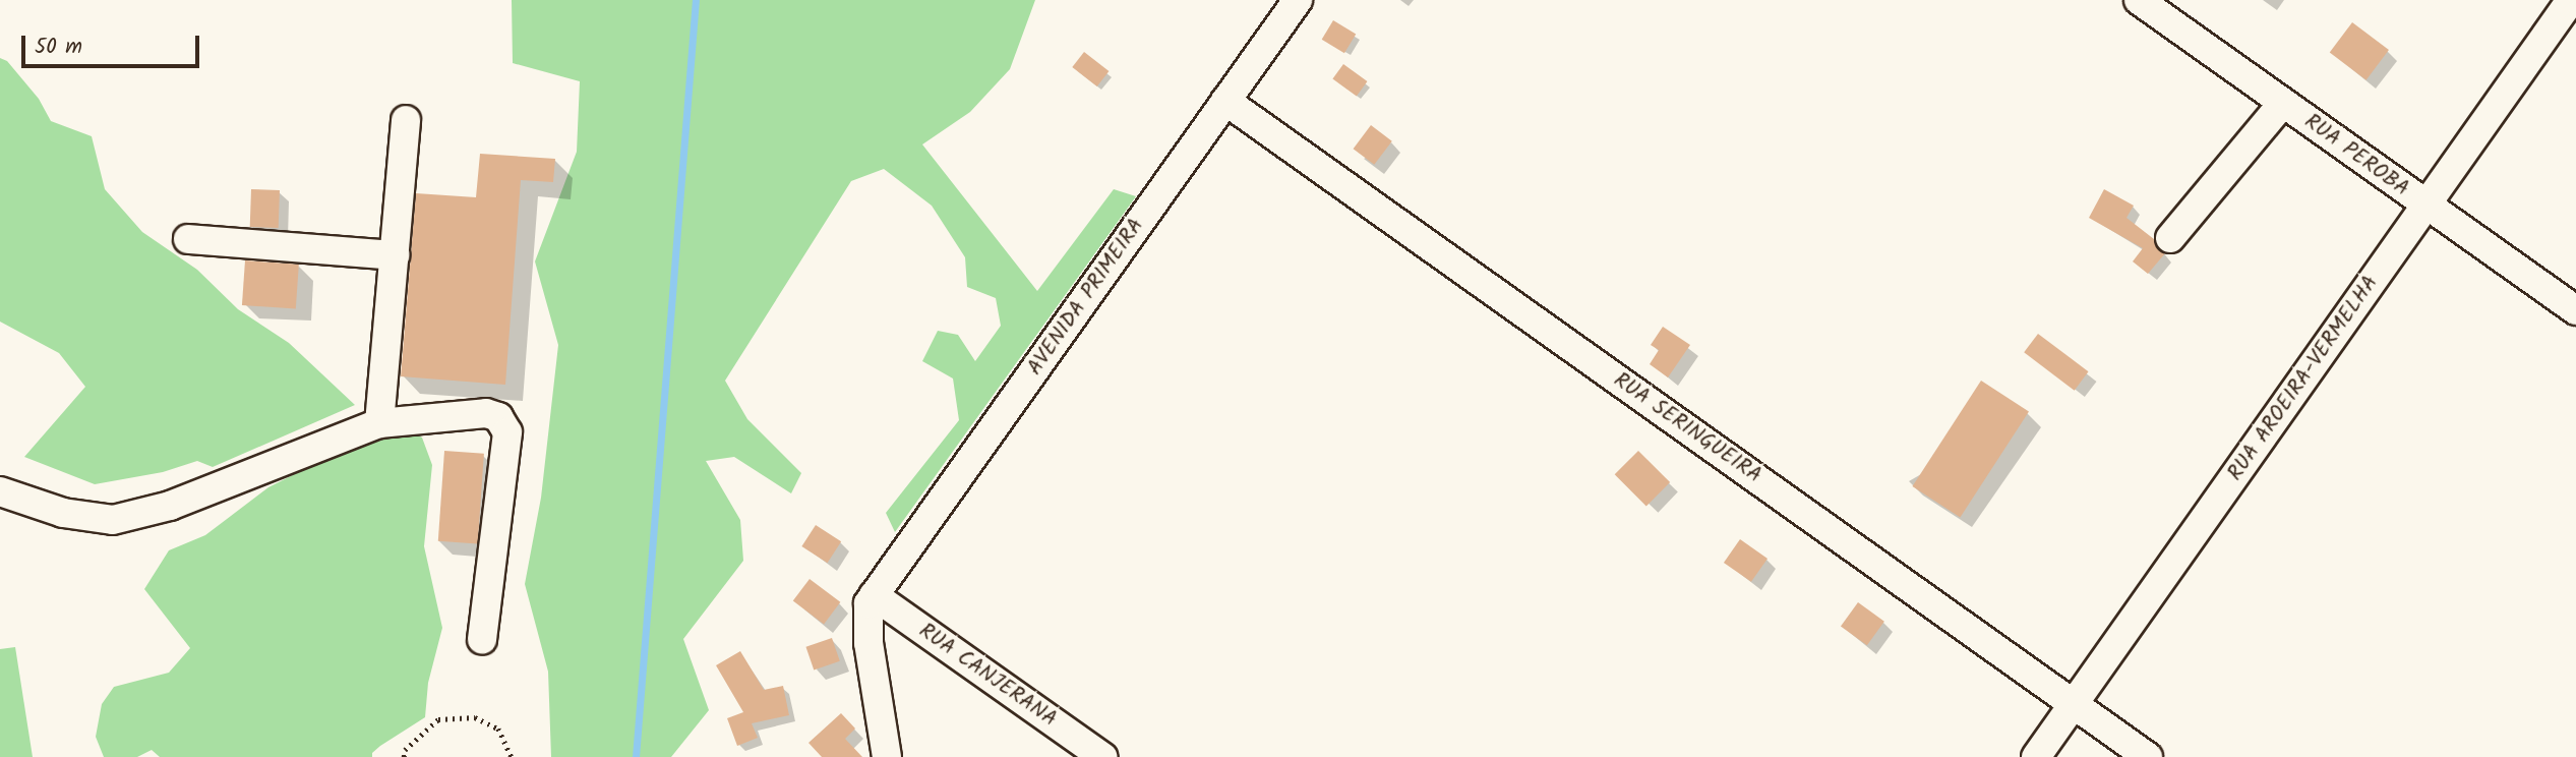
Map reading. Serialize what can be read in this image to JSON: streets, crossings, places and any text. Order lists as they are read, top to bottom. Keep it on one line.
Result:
{"streets":{"street":["RUA PEROBA","AVENIDA PRIMEIRA","RUA AROEIRA-VERMELHA","RUA SERINGUEIRA","RUA CANJERANA"]},"crossings":[["RUA PEROBA","RUA AROEIRA-VERMELHA"],["AVENIDA PRIMEIRA","RUA SERINGUEIRA"],["AVENIDA PRIMEIRA","RUA CANJERANA"],["RUA AROEIRA-VERMELHA","RUA SERINGUEIRA"]],"scale_bar":"50 m"}
